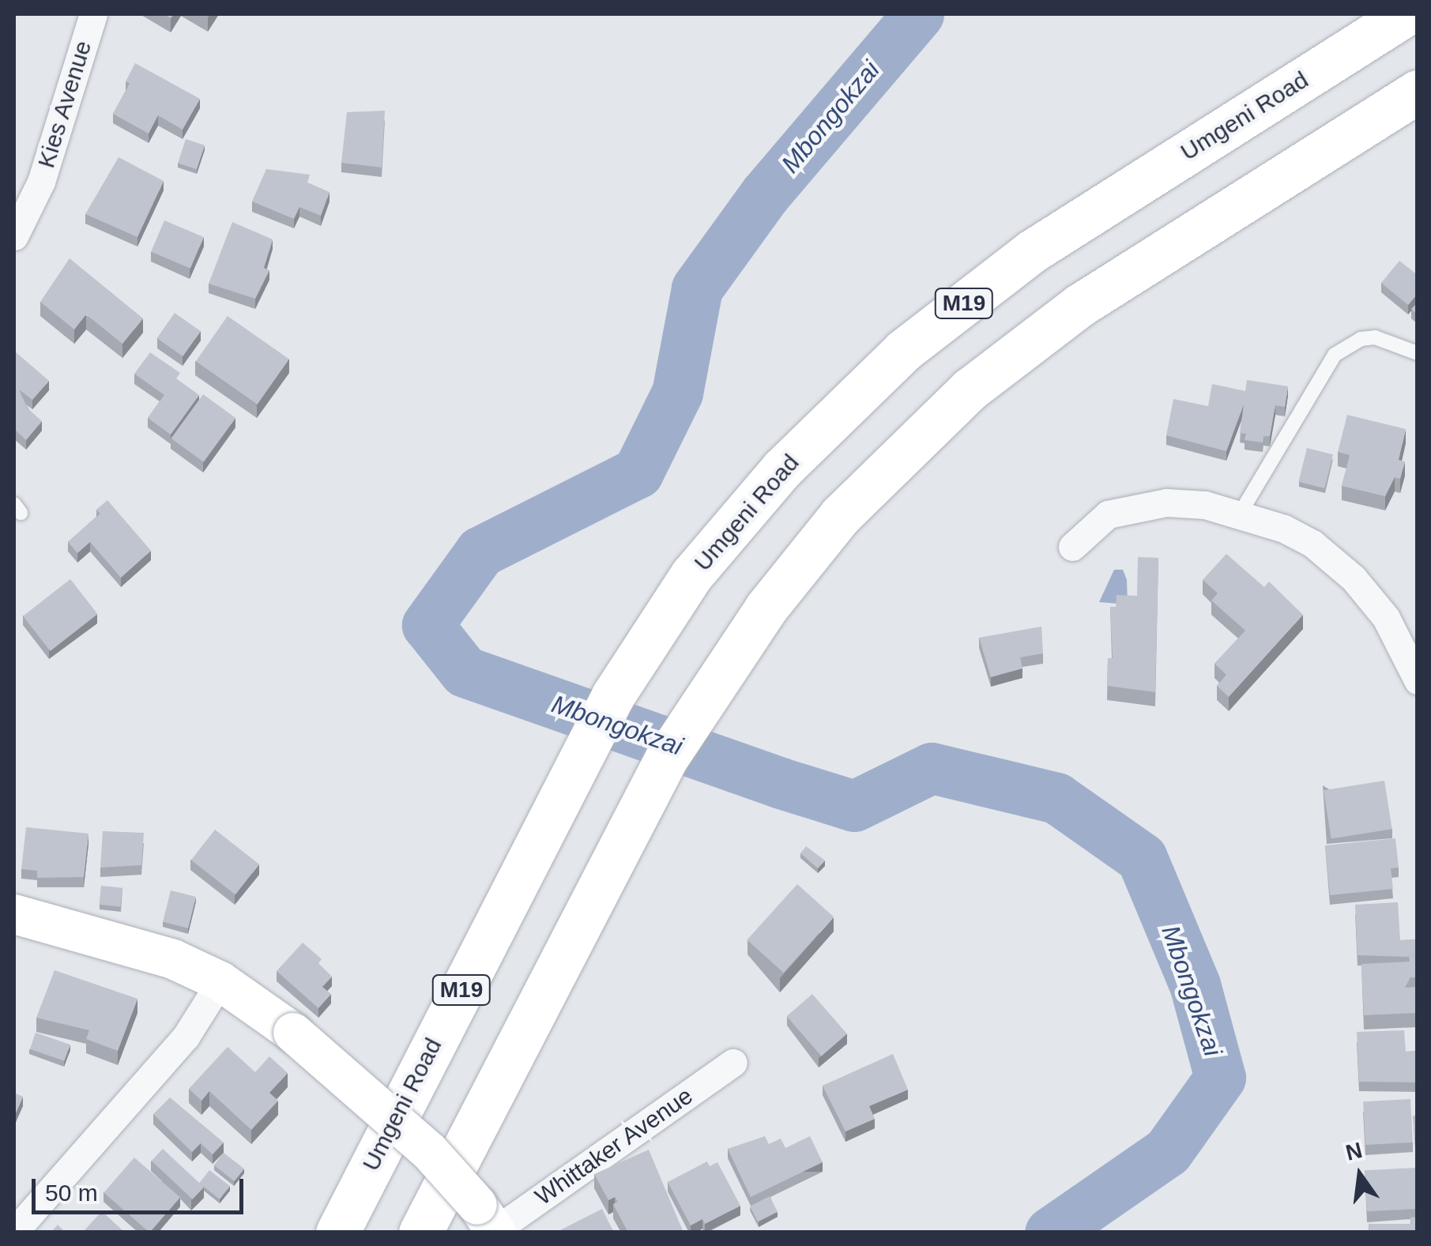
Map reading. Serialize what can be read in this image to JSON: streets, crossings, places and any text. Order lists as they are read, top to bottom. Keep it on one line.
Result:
{"streets":{"highway":["Umgeni Road","M19"],"street":["Kies Avenue","Whittaker Avenue"]},"water":["Mbongokzai"],"scale_bar":"50 m","north":"top"}
